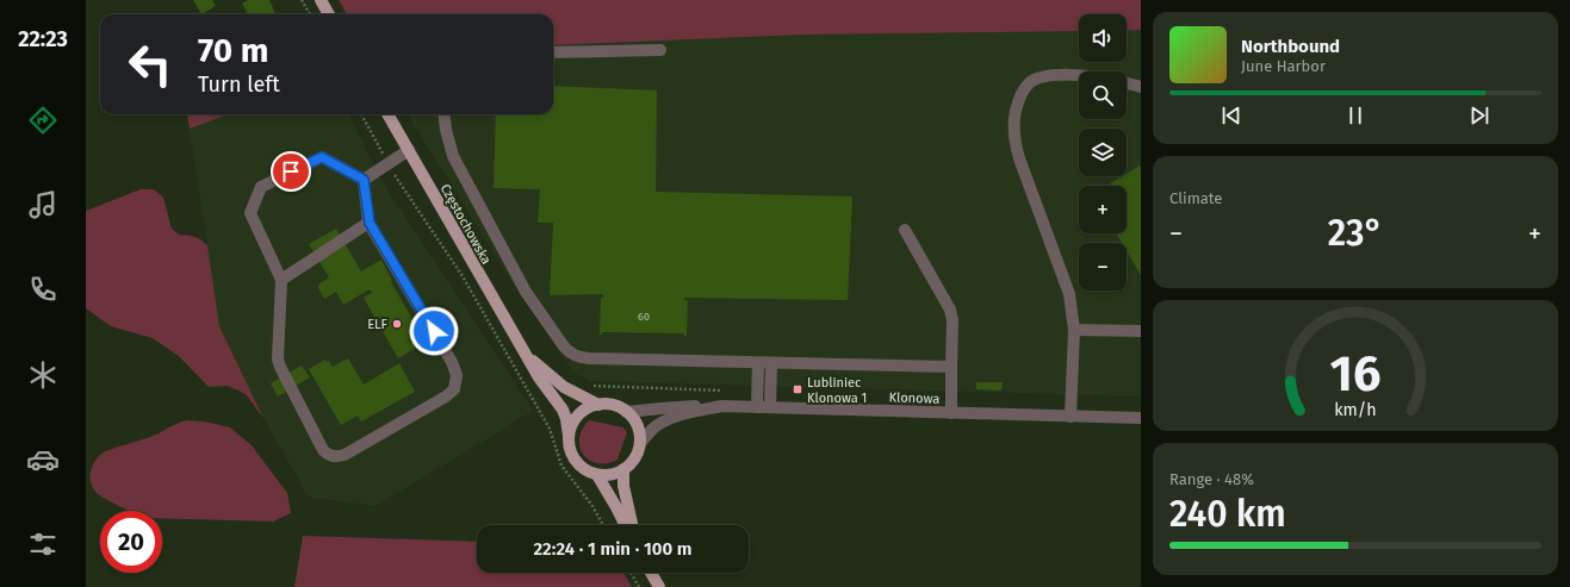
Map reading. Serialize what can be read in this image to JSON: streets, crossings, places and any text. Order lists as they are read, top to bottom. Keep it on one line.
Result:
{"streets":{"main road":["Częstochowska"],"street":["Klonowa"]},"crossings":[["Częstochowska","Klonowa"]],"places":{"other":["ELF"],"transit":["Lubliniec Klonowa 1"]},"house_numbers":["60"],"page":{"tabs":"22:23","map_buttons":["+","−"],"turn":["70 m","Turn left"],"song":["Northbound","June Harbor"],"tile":["Climate",["Range · 48%","240 km"]],"heat":["−","23°","+"],"limit":"20","trip":"22:24 · 1 min · 100 m","gauge":["16","km/h"]}}
